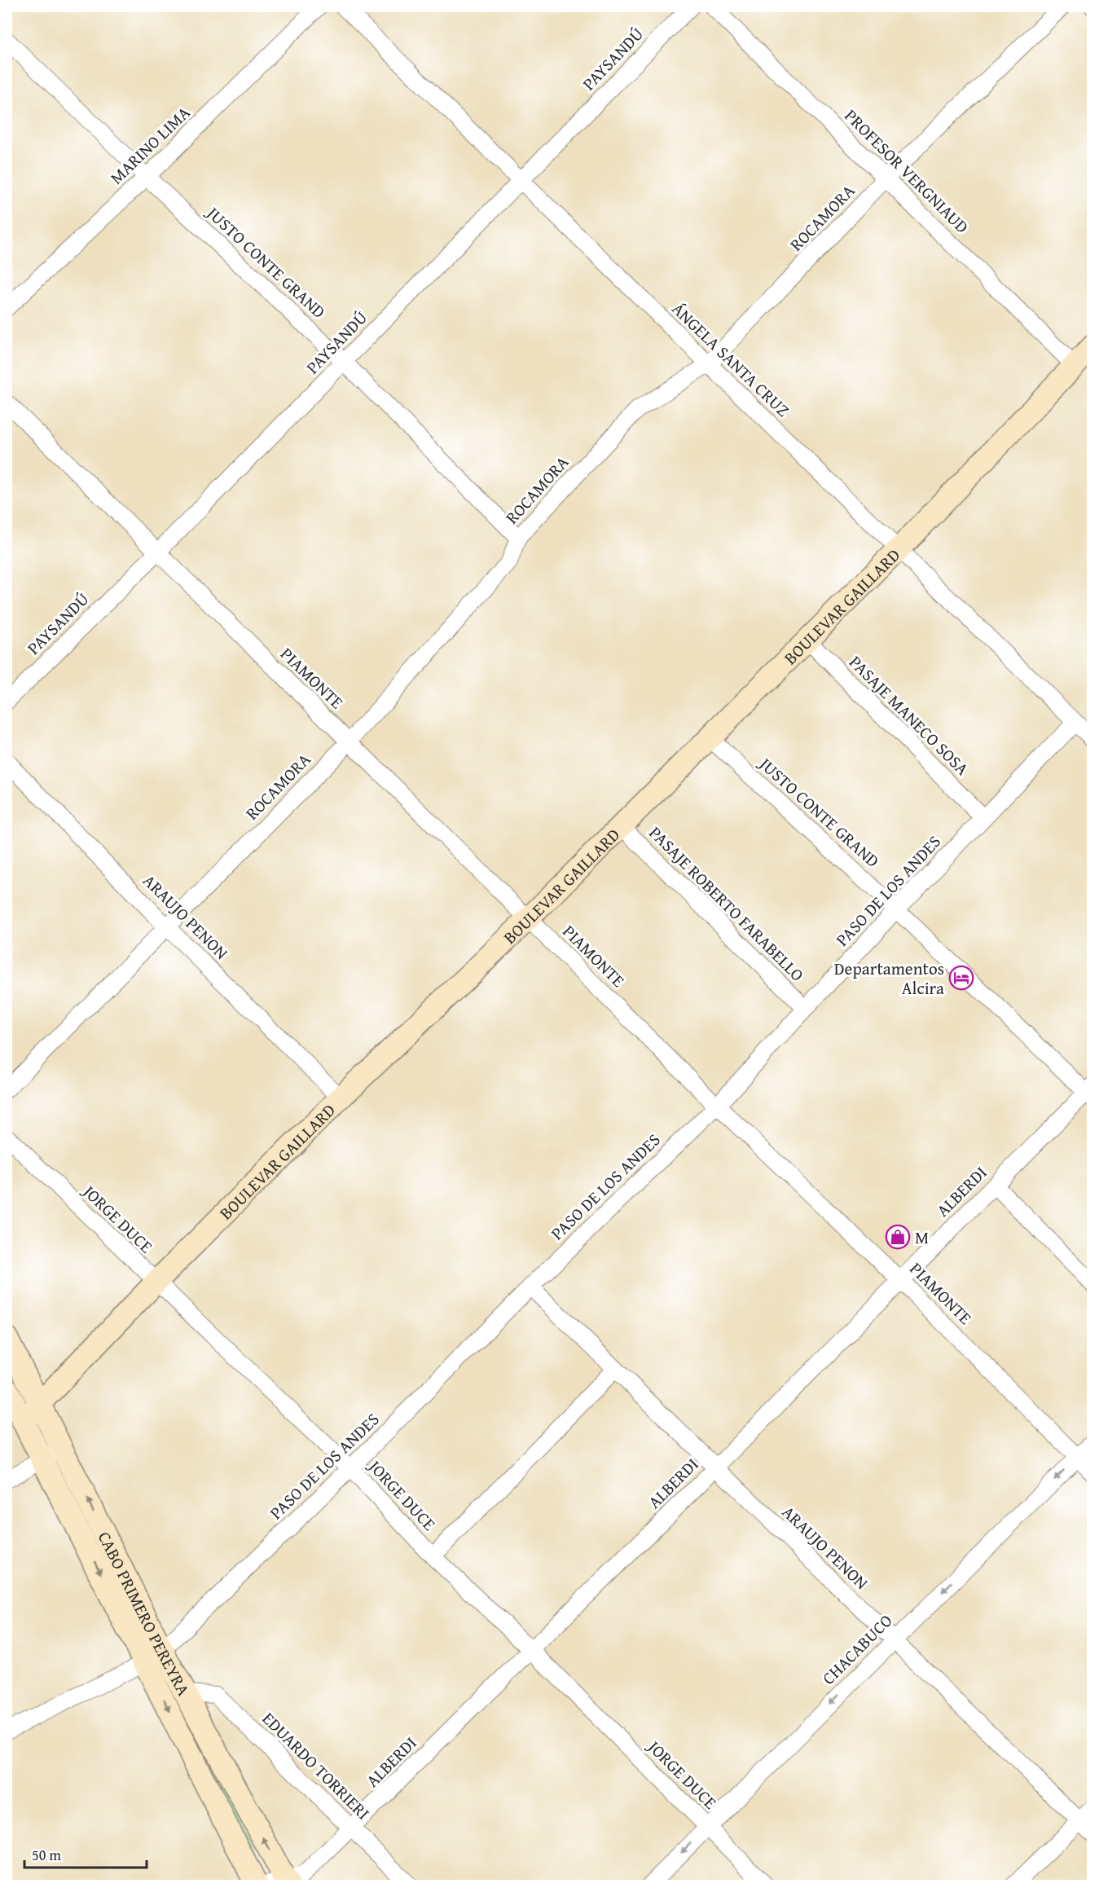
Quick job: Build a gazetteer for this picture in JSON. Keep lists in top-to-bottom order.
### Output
{
  "streets": {
    "street": [
      "PAYSANDÚ",
      "MARINO LIMA",
      "PROFESOR VERGNIAUD",
      "ROCAMORA",
      "JUSTO CONTE GRAND",
      "ÁNGELA SANTA CRUZ",
      "BOULEVAR GAILLARD",
      "PIAMONTE",
      "PASAJE MANECO SOSA",
      "PASO DE LOS ANDES",
      "PASAJE ROBERTO FARABELLO",
      "ARAUJO PENON",
      "ALBERDI",
      "JORGE DUCE",
      "CABO PRIMERO PEREYRA",
      "CHACABUCO",
      "EDUARDO TORRIERI"
    ]
  },
  "crossings": [
    ["PAYSANDÚ", "JUSTO CONTE GRAND"],
    ["PAYSANDÚ", "ÁNGELA SANTA CRUZ"],
    ["PAYSANDÚ", "PIAMONTE"],
    ["MARINO LIMA", "JUSTO CONTE GRAND"],
    ["PROFESOR VERGNIAUD", "ROCAMORA"],
    ["PROFESOR VERGNIAUD", "BOULEVAR GAILLARD"],
    ["ROCAMORA", "JUSTO CONTE GRAND"],
    ["ROCAMORA", "ÁNGELA SANTA CRUZ"],
    ["ROCAMORA", "PIAMONTE"],
    ["ROCAMORA", "ARAUJO PENON"],
    ["JUSTO CONTE GRAND", "BOULEVAR GAILLARD"],
    ["JUSTO CONTE GRAND", "PASO DE LOS ANDES"],
    ["JUSTO CONTE GRAND", "ALBERDI"],
    ["ÁNGELA SANTA CRUZ", "BOULEVAR GAILLARD"],
    ["ÁNGELA SANTA CRUZ", "PASO DE LOS ANDES"],
    ["BOULEVAR GAILLARD", "PIAMONTE"],
    ["BOULEVAR GAILLARD", "PASAJE MANECO SOSA"],
    ["BOULEVAR GAILLARD", "PASAJE ROBERTO FARABELLO"],
    ["BOULEVAR GAILLARD", "ARAUJO PENON"],
    ["BOULEVAR GAILLARD", "JORGE DUCE"],
    ["BOULEVAR GAILLARD", "CABO PRIMERO PEREYRA"],
    ["PIAMONTE", "PASO DE LOS ANDES"],
    ["PIAMONTE", "ALBERDI"],
    ["PIAMONTE", "CHACABUCO"],
    ["PASAJE MANECO SOSA", "PASO DE LOS ANDES"],
    ["PASO DE LOS ANDES", "PASAJE ROBERTO FARABELLO"],
    ["PASO DE LOS ANDES", "ARAUJO PENON"],
    ["PASO DE LOS ANDES", "JORGE DUCE"],
    ["PASO DE LOS ANDES", "CABO PRIMERO PEREYRA"],
    ["ARAUJO PENON", "ALBERDI"],
    ["ARAUJO PENON", "CHACABUCO"],
    ["ALBERDI", "JORGE DUCE"],
    ["ALBERDI", "CABO PRIMERO PEREYRA"],
    ["ALBERDI", "EDUARDO TORRIERI"],
    ["JORGE DUCE", "CHACABUCO"],
    ["CABO PRIMERO PEREYRA", "EDUARDO TORRIERI"]
  ],
  "one_way": ["CHACABUCO"],
  "places": {
    "hotel": ["Departamentos Alcira"],
    "shop": ["M"]
  },
  "scale_bar": "50 m"
}
